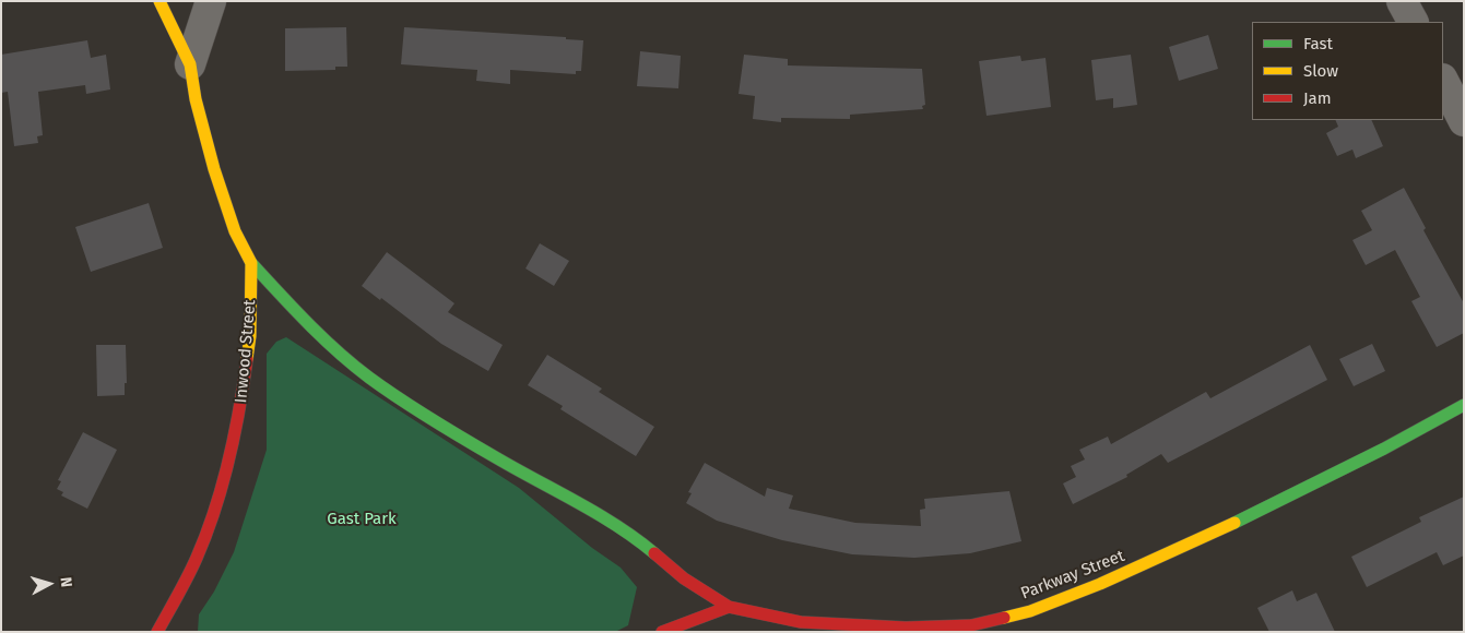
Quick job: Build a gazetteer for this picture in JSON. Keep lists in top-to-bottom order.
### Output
{
  "streets": {
    "street": ["Inwood Street", "Parkway Street"]
  },
  "parks": ["Gast Park"],
  "legend": ["Fast", "Slow", "Jam"],
  "north": "right"
}
